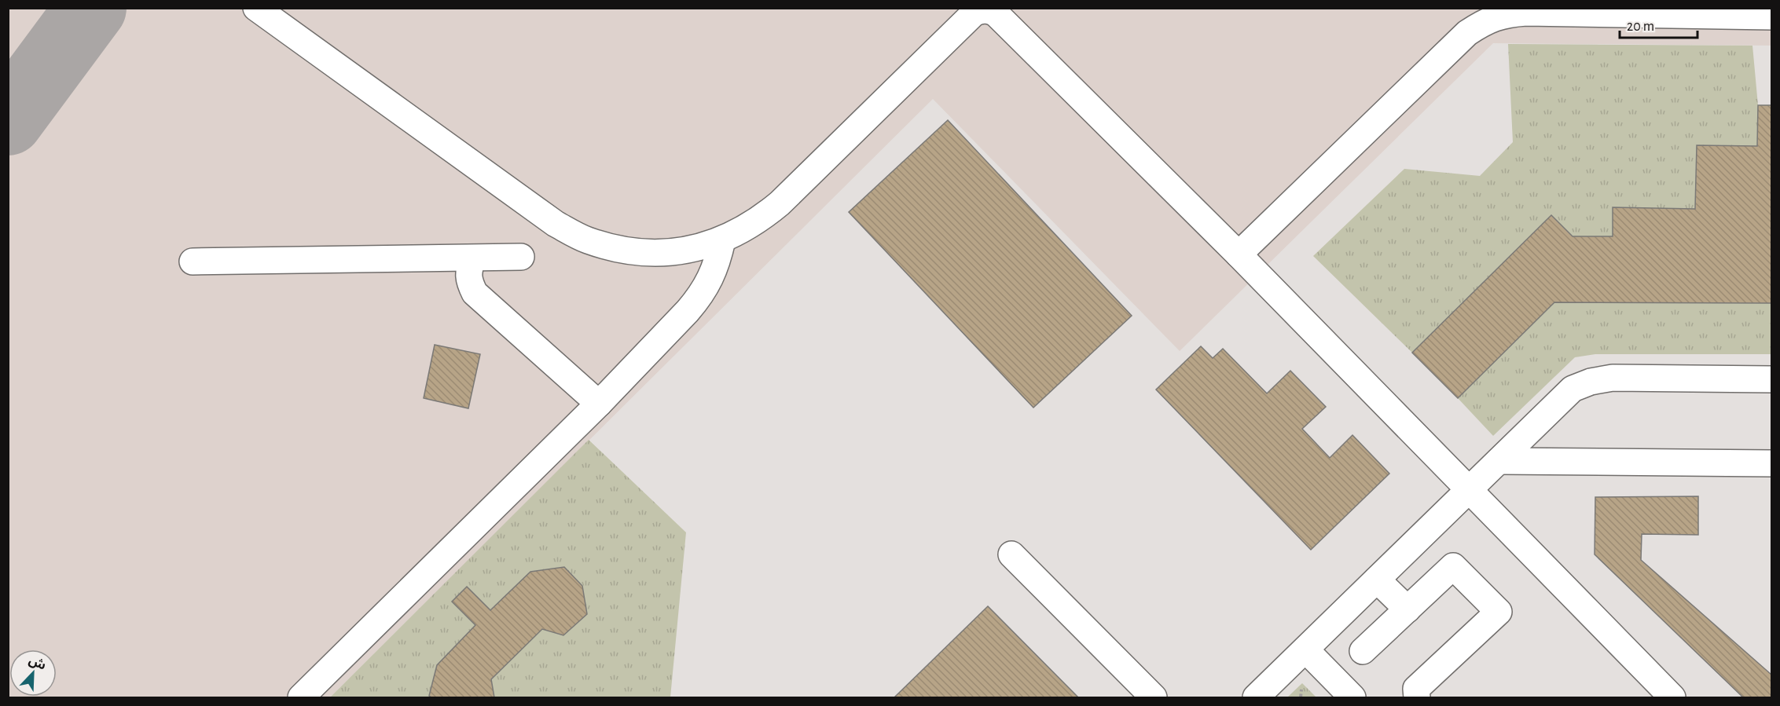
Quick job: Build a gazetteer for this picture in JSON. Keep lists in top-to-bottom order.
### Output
{
  "scale_bar": "20 m",
  "north": "top right"
}
